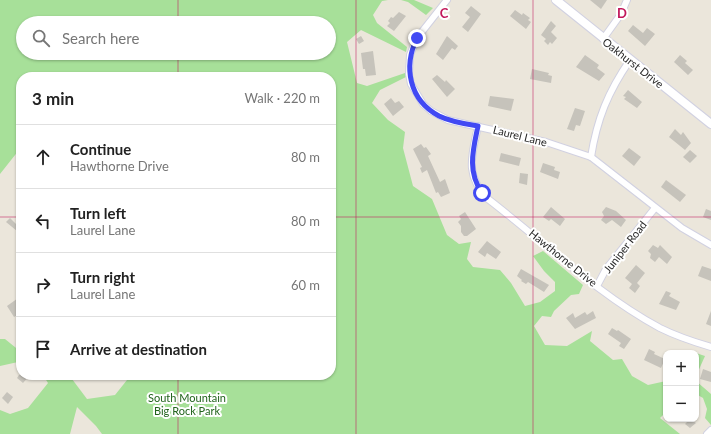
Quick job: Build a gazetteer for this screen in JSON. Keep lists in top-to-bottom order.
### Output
{
  "streets": {
    "street": [
      "Oakhurst Drive",
      "Laurel Lane",
      "Juniper Road",
      "Hawthorne Drive"
    ]
  },
  "crossings": [
    ["Laurel Lane", "Juniper Road"],
    ["Laurel Lane", "Hawthorne Drive"],
    ["Juniper Road", "Hawthorne Drive"]
  ],
  "parks": ["South Mountain Big Rock Park"],
  "page": {
    "search": "Search here",
    "heading": ["3 min", "Walk · 220 m"],
    "list": [
      ["Continue", "Hawthorne Drive", "80 m"],
      ["Turn left", "Laurel Lane", "80 m"],
      ["Turn right", "Laurel Lane", "60 m"],
      "Arrive at destination"
    ],
    "map_buttons": ["+", "−"]
  },
  "grid": {
    "columns": ["C", "D"]
  }
}
